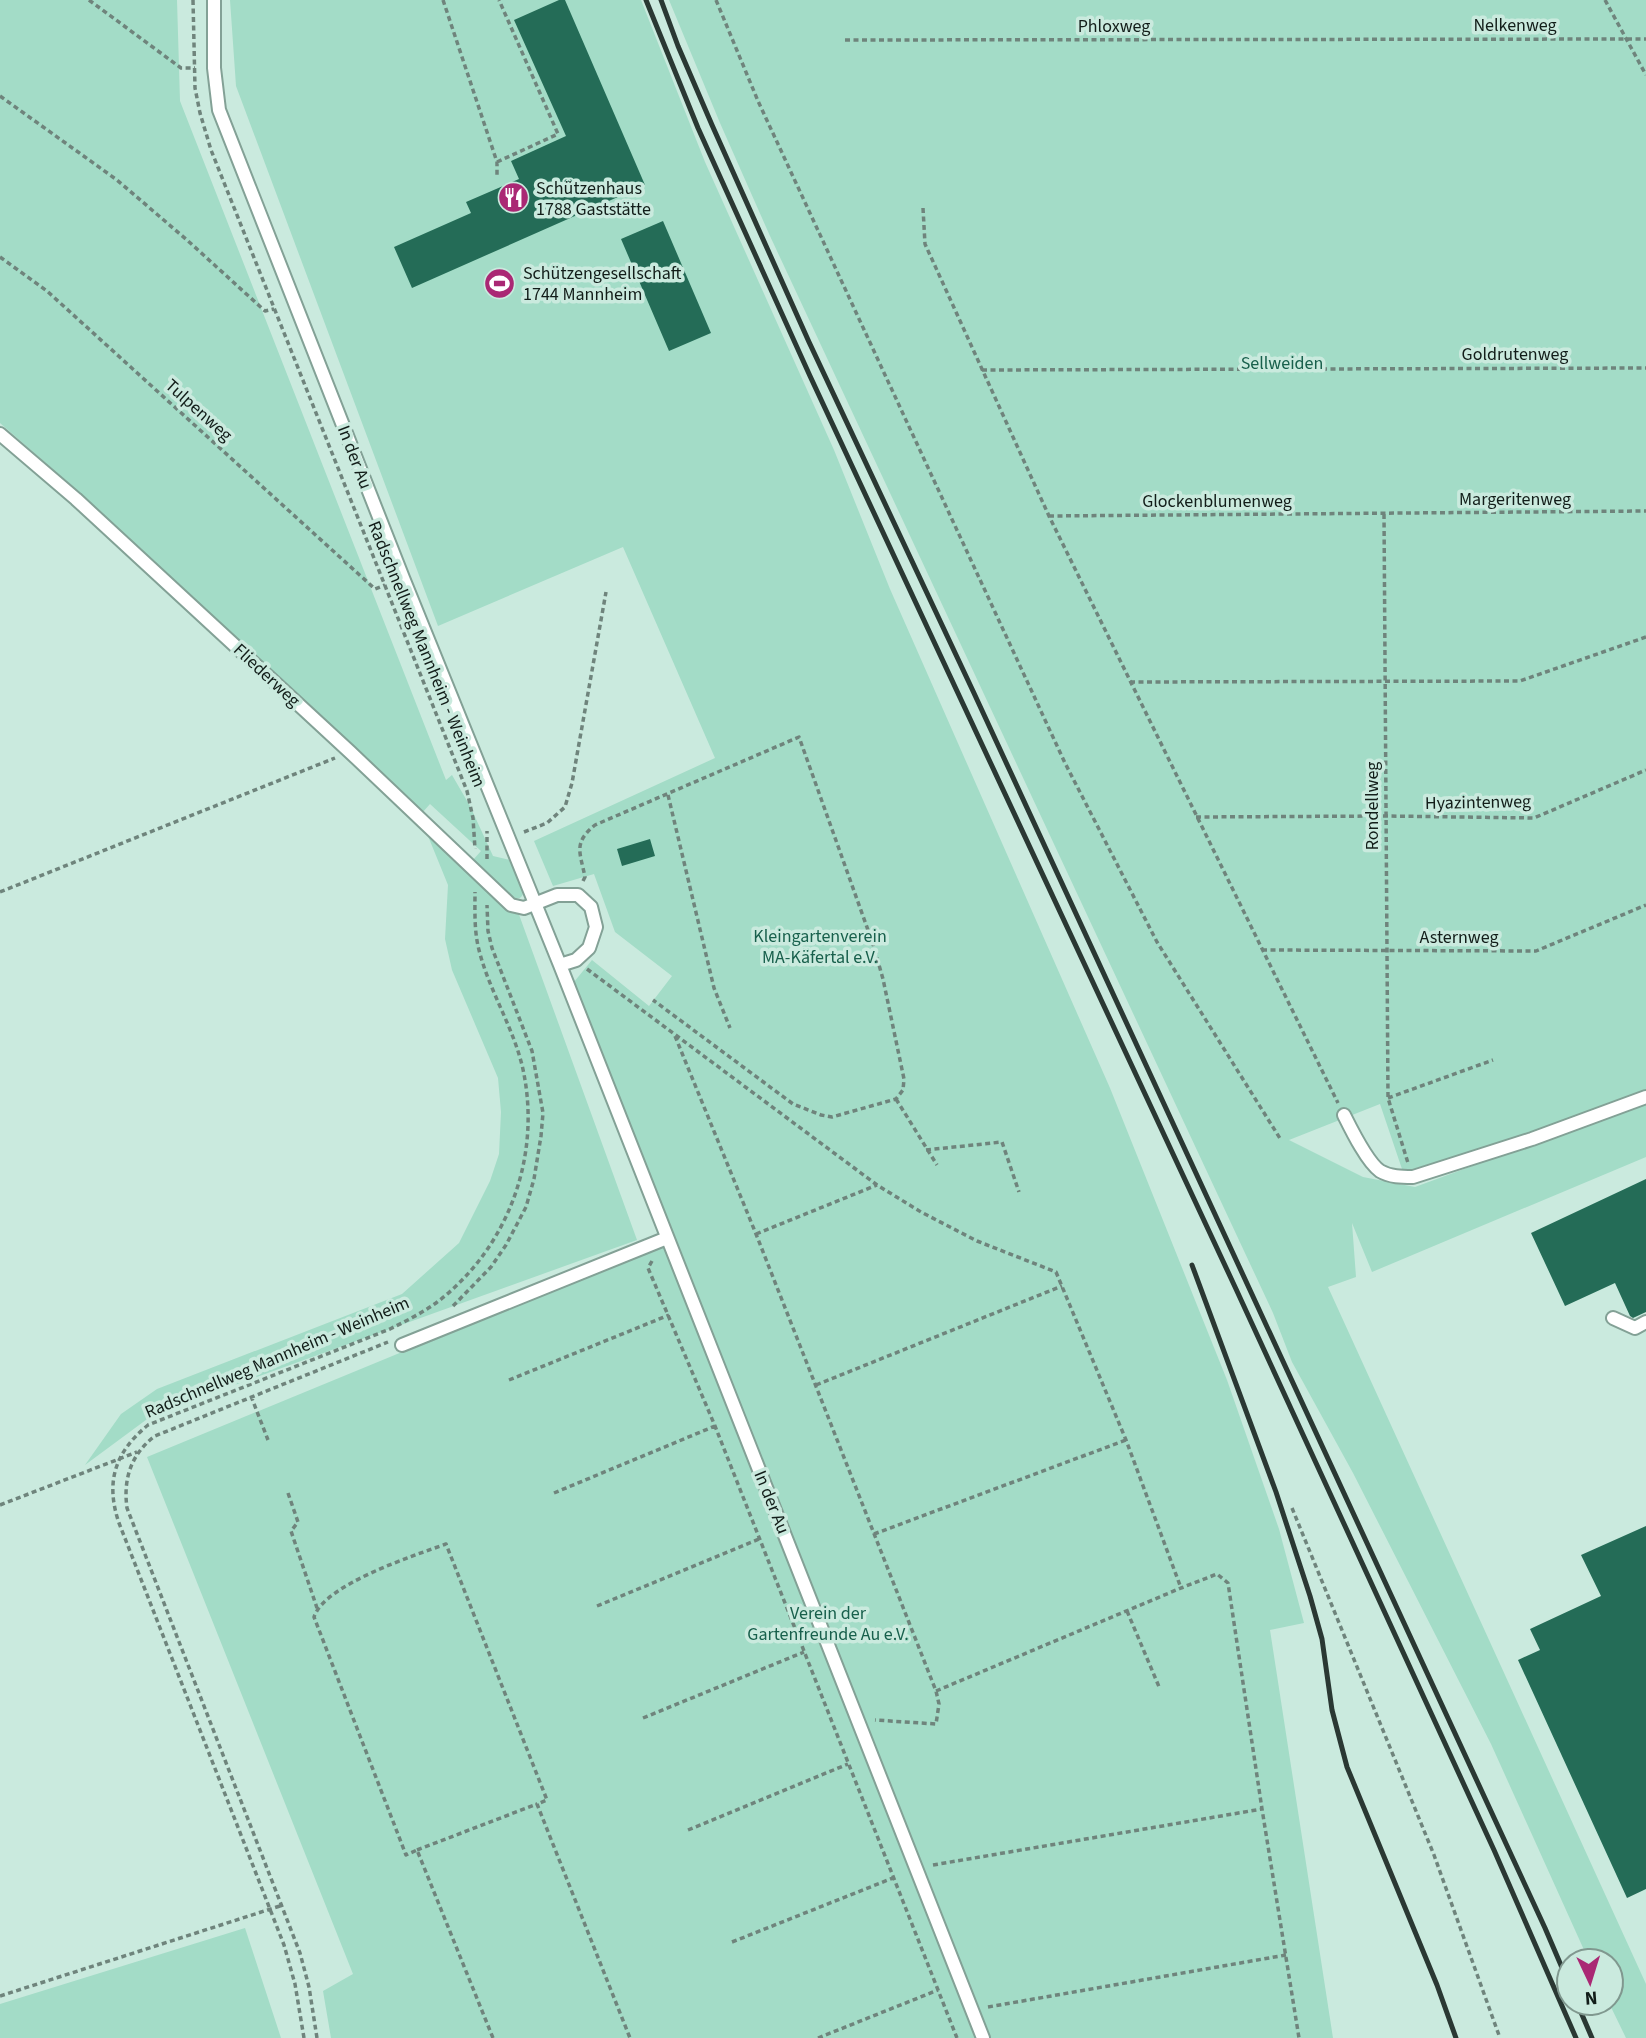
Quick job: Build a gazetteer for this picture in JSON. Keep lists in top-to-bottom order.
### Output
{
  "streets": {
    "lane": ["In der Au", "Fliederweg"],
    "path": [
      "Nelkenweg",
      "Phloxweg",
      "Goldrutenweg",
      "Tulpenweg",
      "Margeritenweg",
      "Glockenblumenweg",
      "Radschnellweg Mannheim - Weinheim",
      "Hyazintenweg",
      "Rondellweg",
      "Asternweg"
    ]
  },
  "crossings": [
    ["Nelkenweg", "Phloxweg"],
    ["In der Au", "Fliederweg"],
    ["Margeritenweg", "Glockenblumenweg"],
    ["Margeritenweg", "Rondellweg"],
    ["Glockenblumenweg", "Rondellweg"],
    ["Radschnellweg Mannheim - Weinheim", "Fliederweg"],
    ["Hyazintenweg", "Rondellweg"],
    ["Rondellweg", "Asternweg"]
  ],
  "parks": ["Sellweiden", "Kleingartenverein MA-Käfertal e.V.", "Verein der Gartenfreunde Au e.V."],
  "places": {
    "restaurant": ["Schützenhaus 1788 Gaststätte"],
    "sports": ["Schützengesellschaft 1744 Mannheim"]
  },
  "north": "bottom"
}
